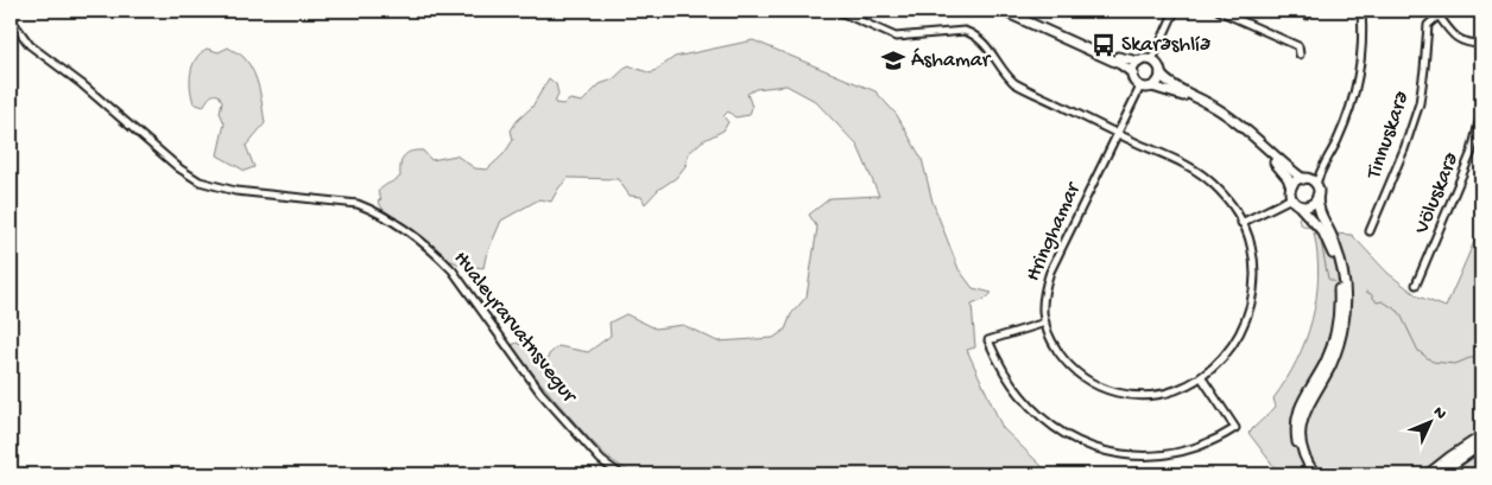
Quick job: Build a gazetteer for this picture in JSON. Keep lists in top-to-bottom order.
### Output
{
  "streets": {
    "street": [
      "Tinnuskarð",
      "Völuskarð",
      "Hringhamar",
      "Hvaleyrarvatnsvegur"
    ]
  },
  "places": {
    "bus stop": ["Skarðshlíð"],
    "school or university": ["Áshamar"]
  },
  "north": "top right"
}
